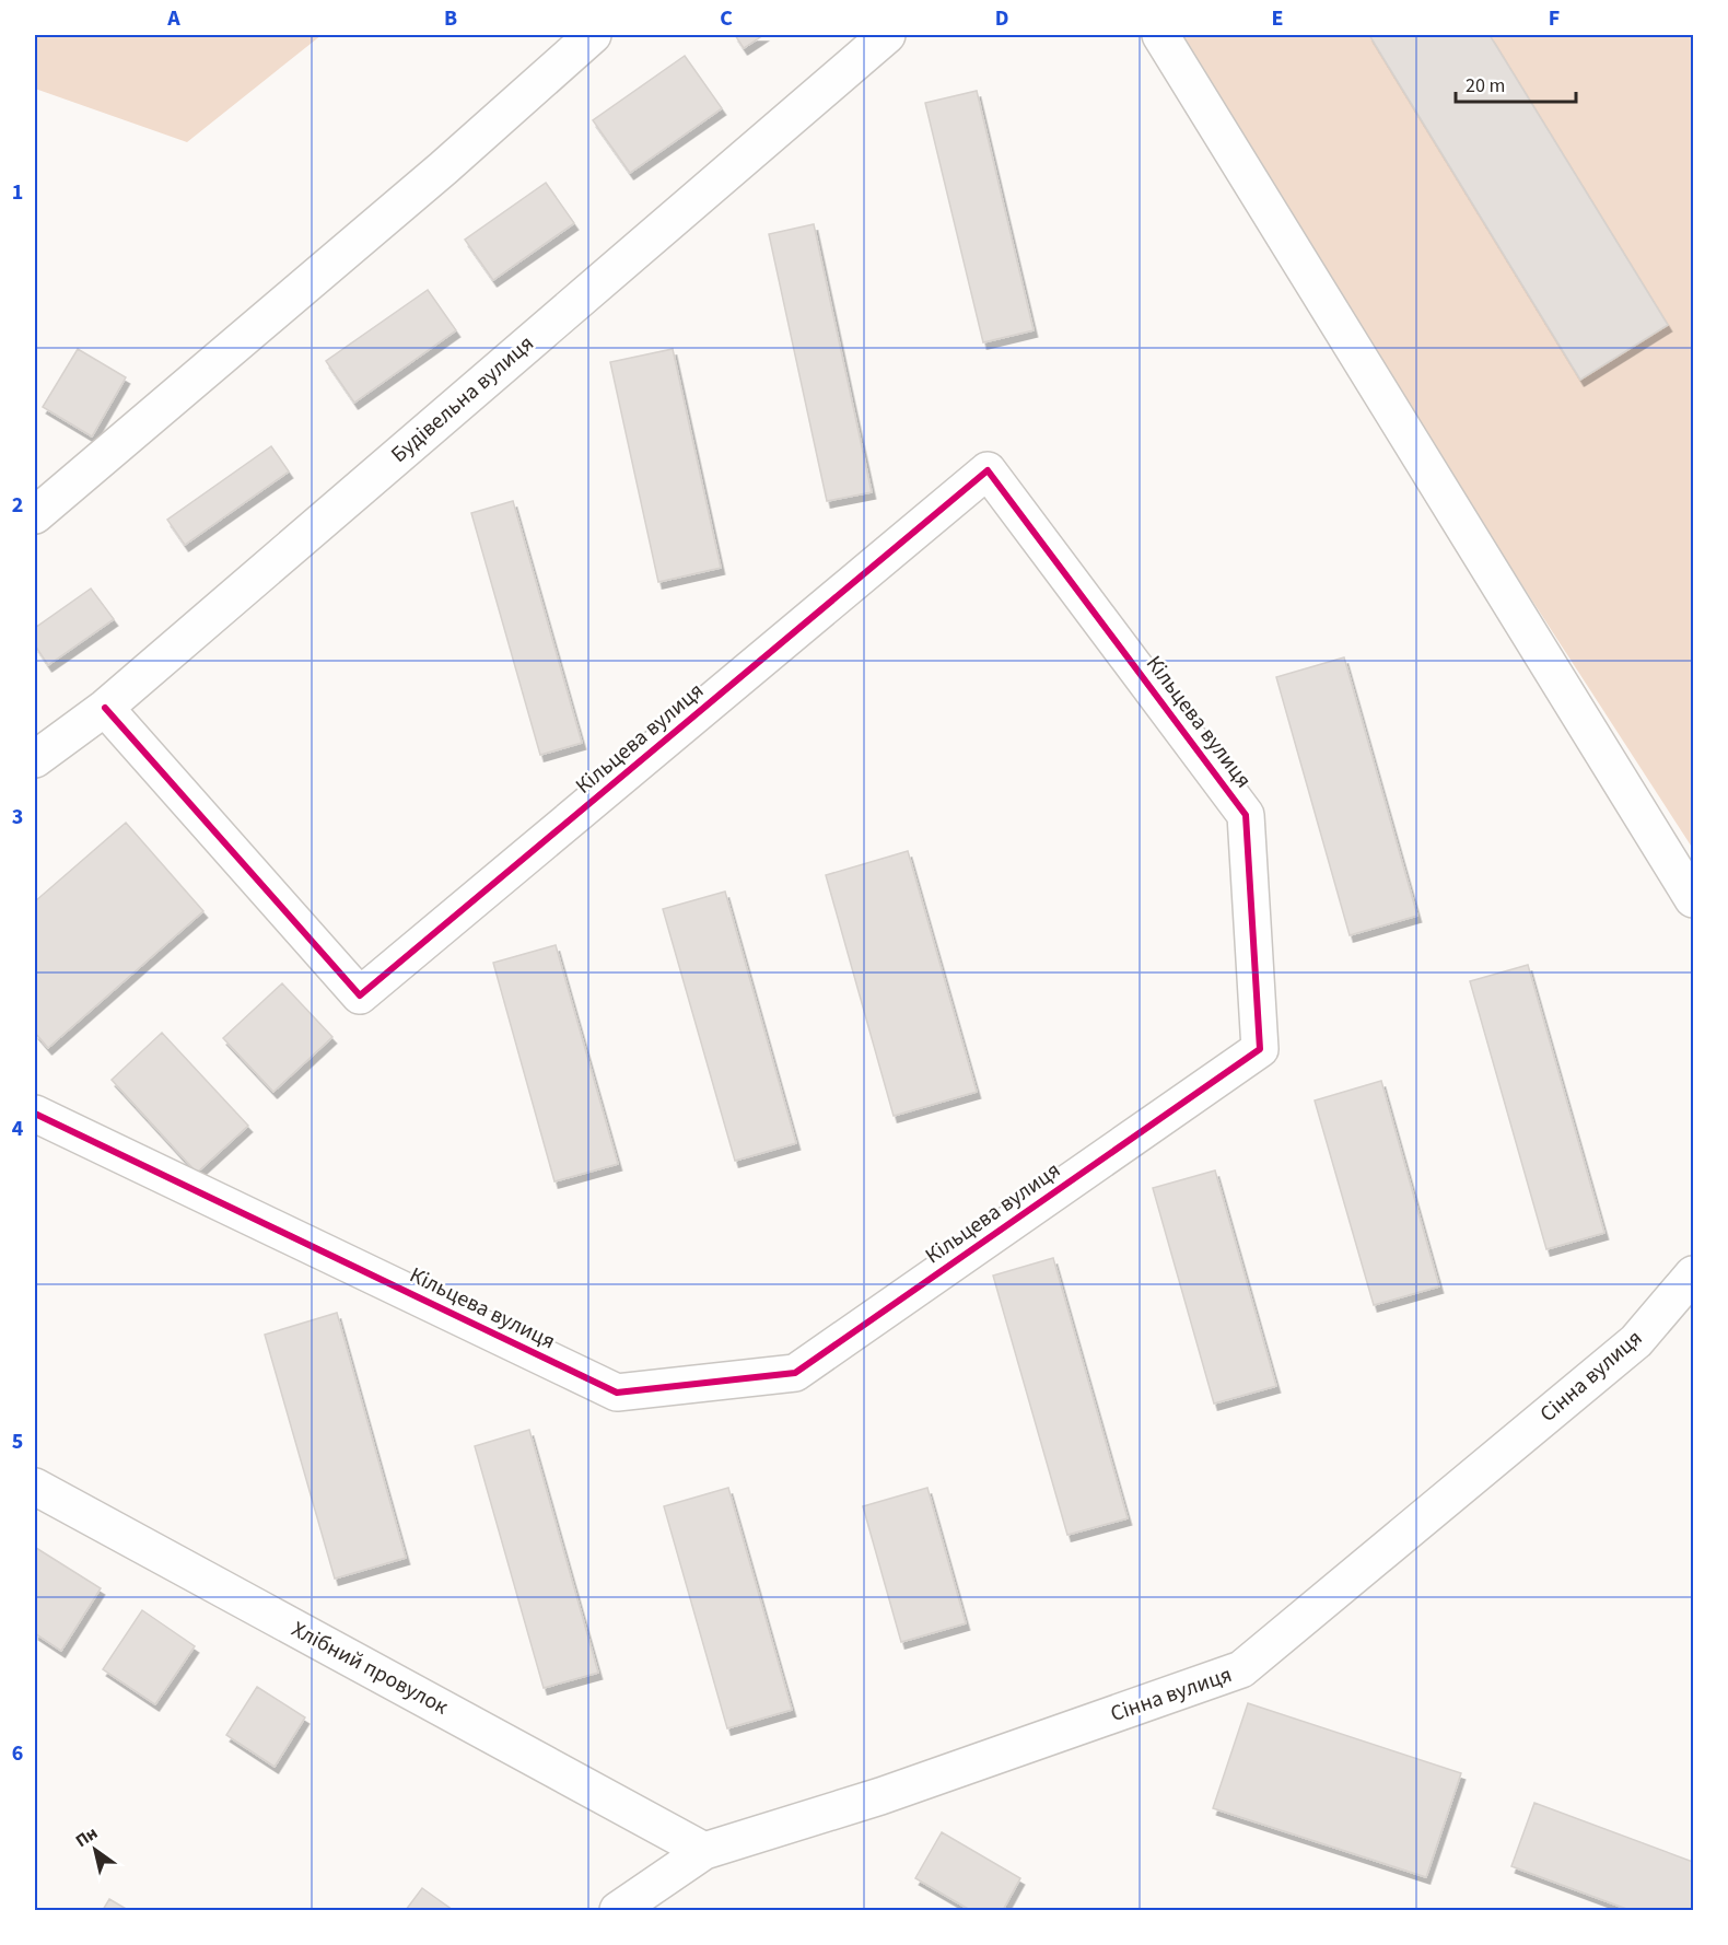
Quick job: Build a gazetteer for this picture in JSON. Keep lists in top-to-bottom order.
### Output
{
  "streets": {
    "street": [
      "Будівельна вулиця",
      "Кільцева вулиця",
      "Сінна вулиця",
      "Хлібний провулок"
    ]
  },
  "crossings": [
    ["Будівельна вулиця", "Кільцева вулиця"],
    ["Сінна вулиця", "Хлібний провулок"]
  ],
  "scale_bar": "20 m",
  "north": "top left",
  "grid": {
    "columns": [
      "A",
      "B",
      "C",
      "D",
      "E",
      "F"
    ],
    "rows": [
      "1",
      "2",
      "3",
      "4",
      "5",
      "6"
    ]
  }
}
